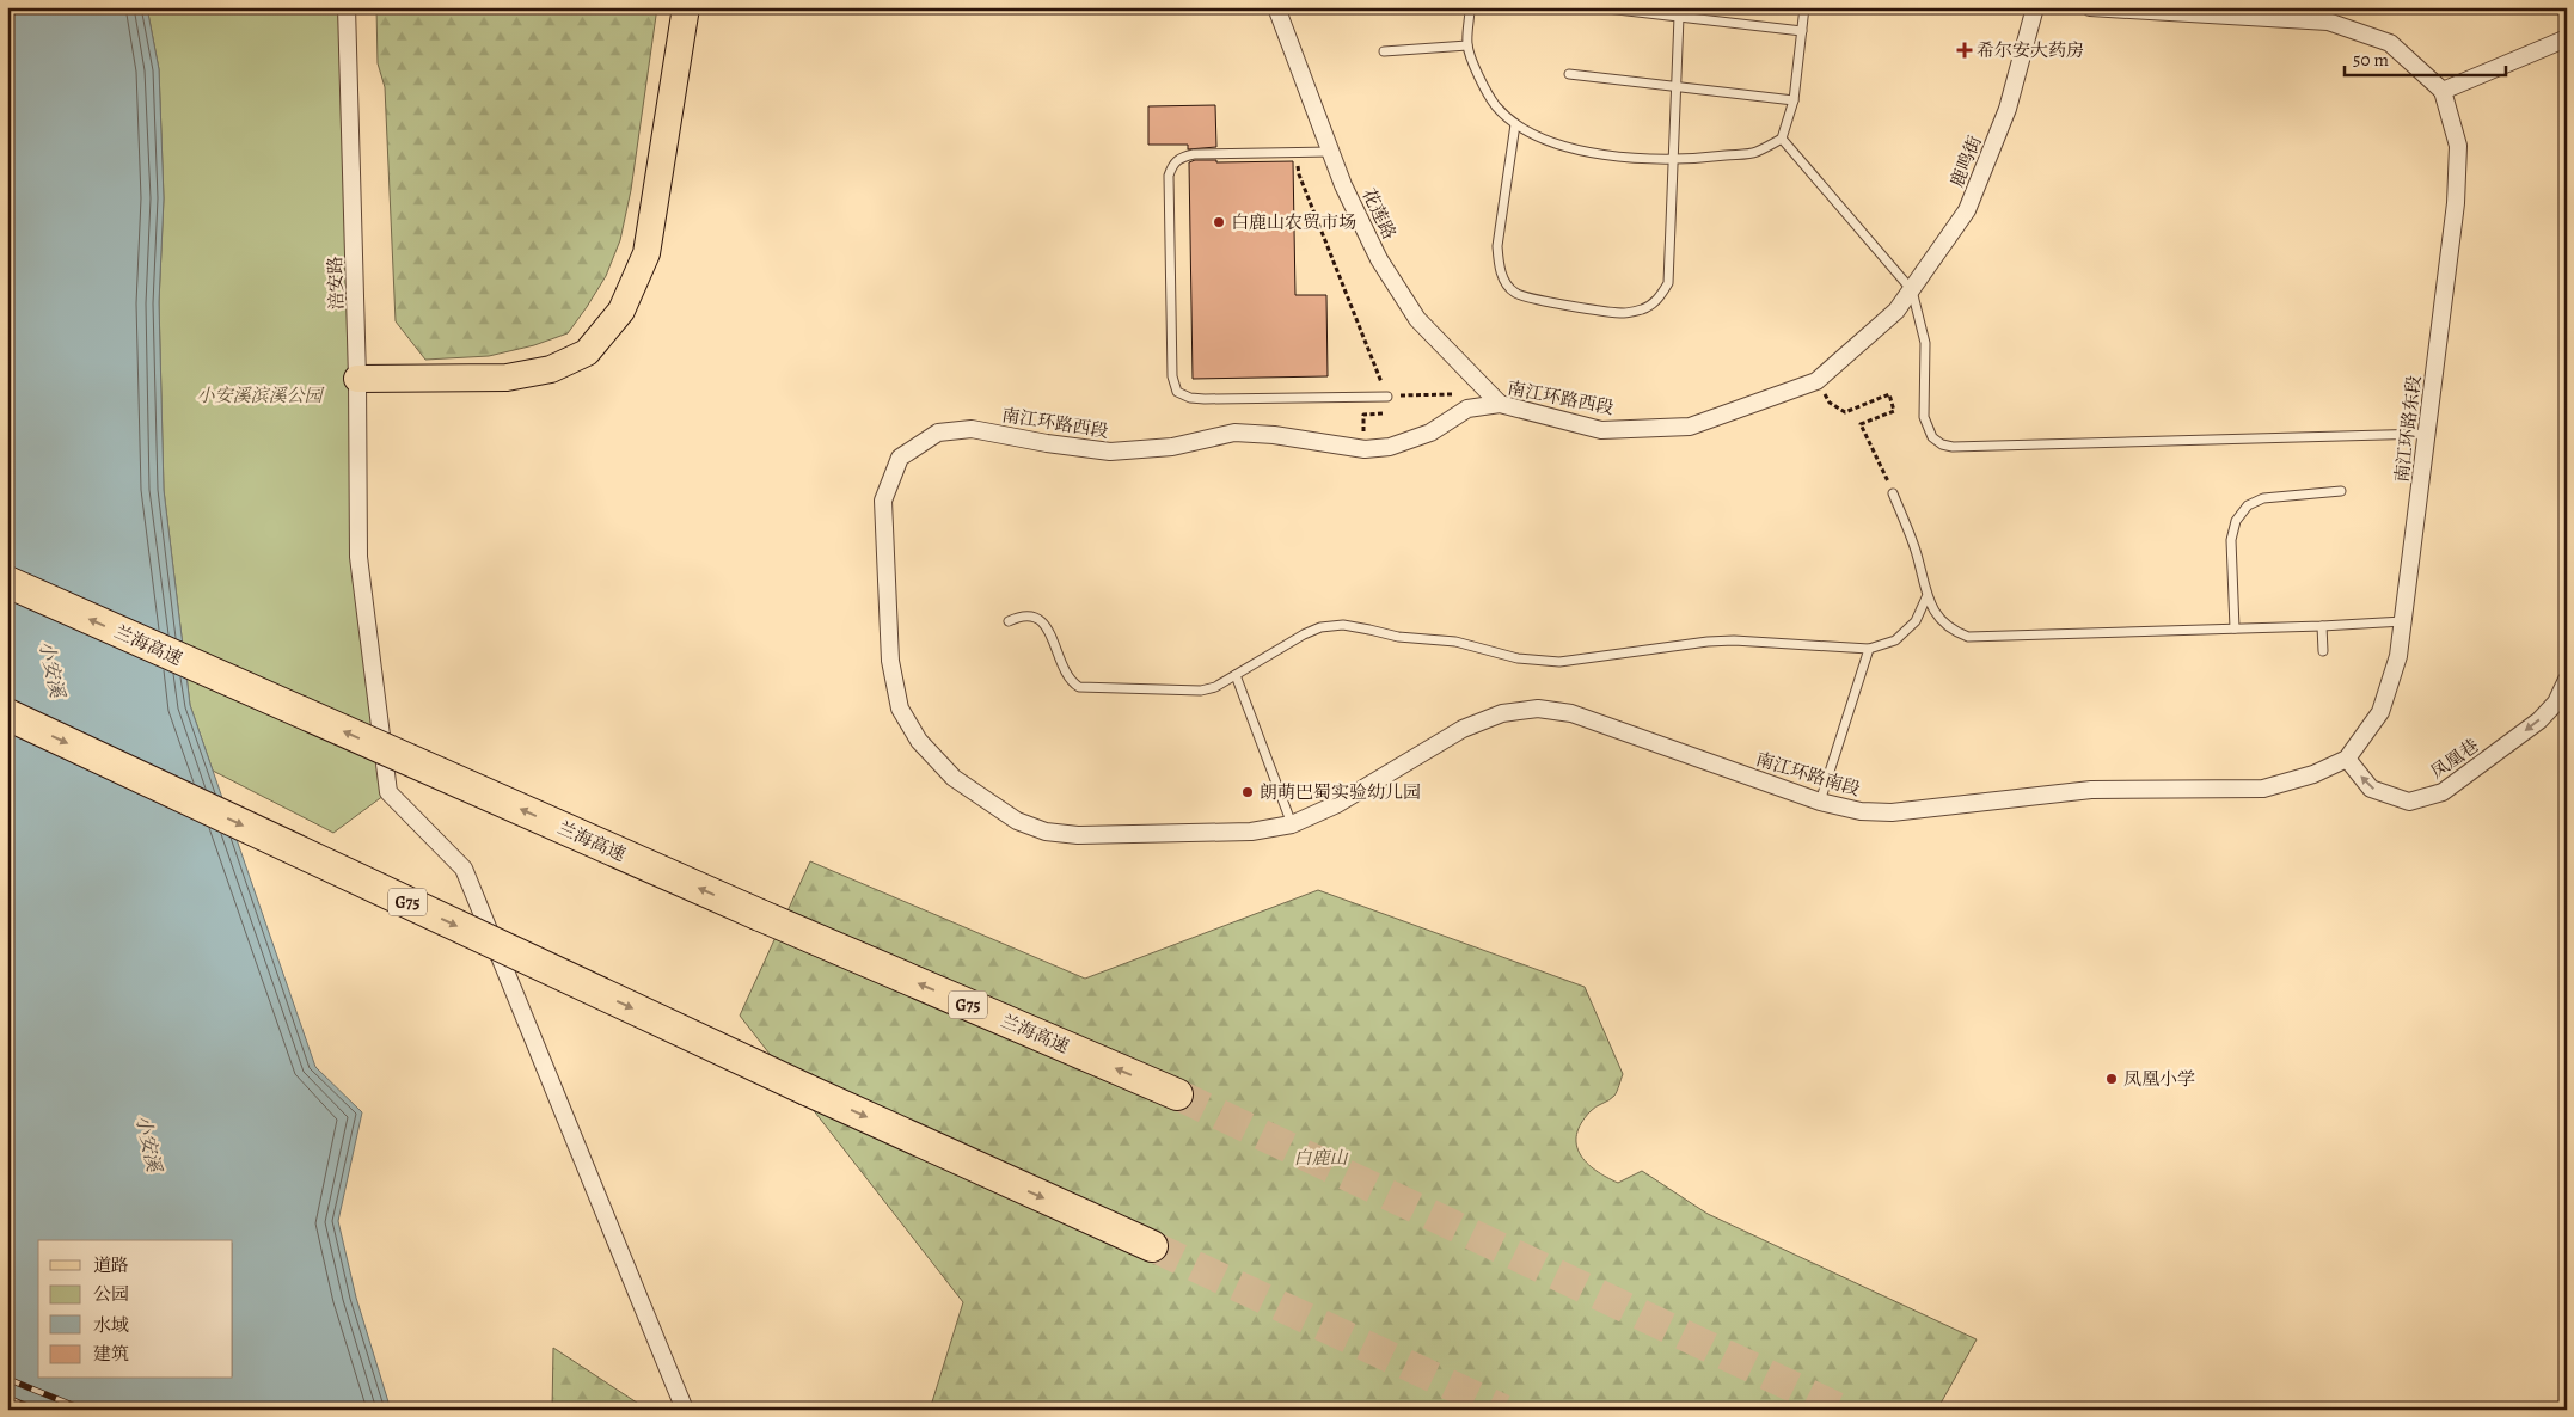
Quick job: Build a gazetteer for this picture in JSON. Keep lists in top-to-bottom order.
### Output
{
  "streets": {
    "highway": ["兰海高速", "G75"],
    "street": [
      "鹿鸣街",
      "花莲路",
      "涪安路",
      "南江环路西段",
      "南江环路东段",
      "凤凰巷",
      "南江环路南段"
    ]
  },
  "crossings": [
    ["鹿鸣街", "南江环路西段"],
    ["花莲路", "南江环路西段"],
    ["南江环路西段", "南江环路南段"],
    ["南江环路东段", "凤凰巷"],
    ["南江环路东段", "南江环路南段"],
    ["凤凰巷", "南江环路南段"]
  ],
  "one_way": ["凤凰巷"],
  "water": ["小安溪"],
  "parks": ["小安溪滨溪公园", "白鹿山"],
  "places": {
    "health": ["希尔安大药房"],
    "other": ["白鹿山农贸市场", "朗萌巴蜀实验幼儿园", "凤凰小学"]
  },
  "legend": [
    "道路",
    "公园",
    "水域",
    "建筑"
  ],
  "scale_bar": "50 m"
}
